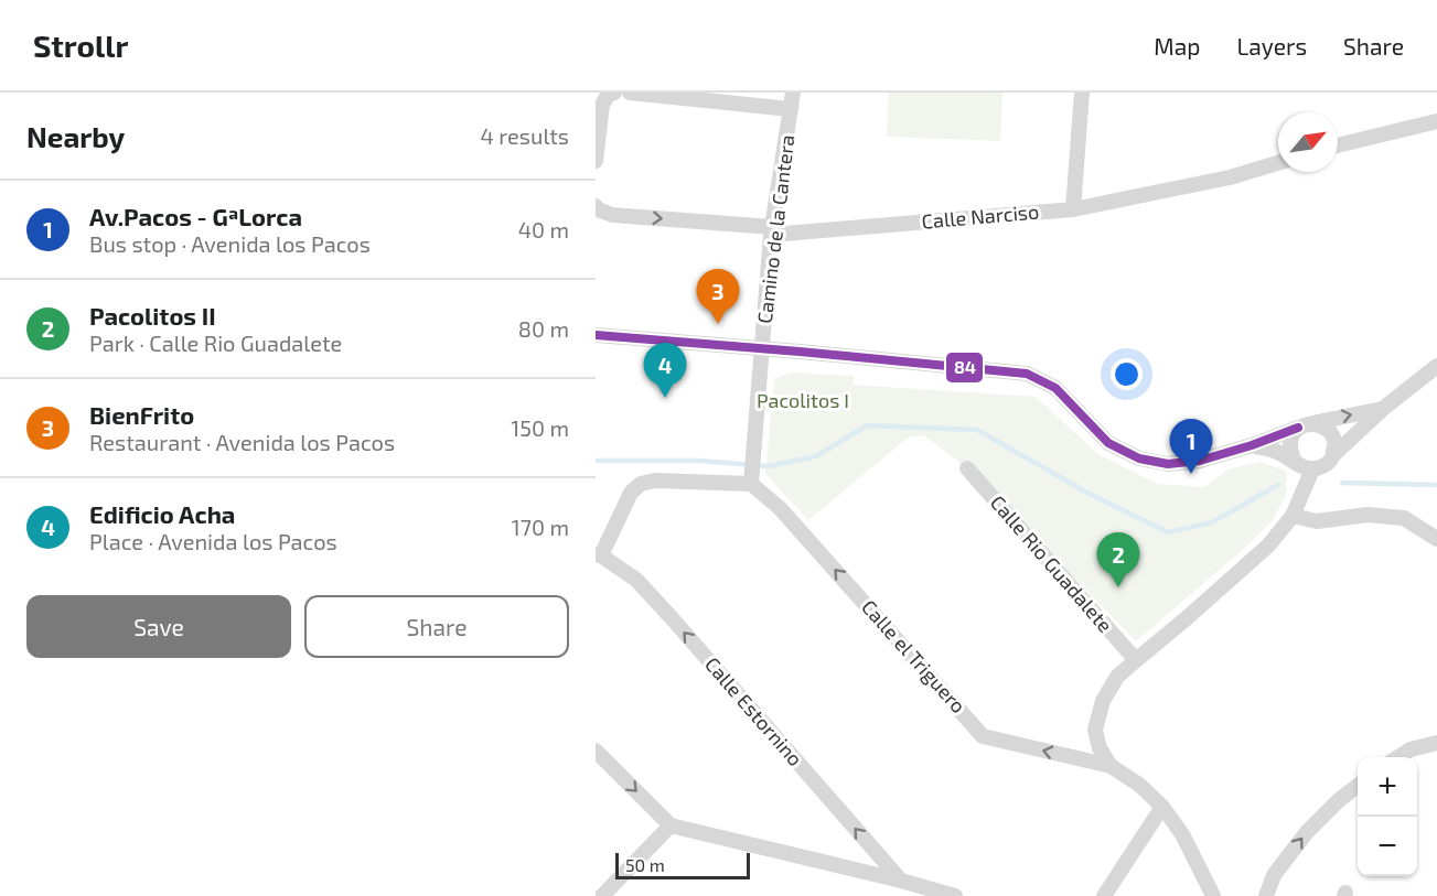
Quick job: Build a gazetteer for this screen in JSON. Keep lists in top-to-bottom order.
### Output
{
  "streets": {
    "street": [
      "Calle Narciso",
      "Camino de la Cantera",
      "Calle Rio Guadalete",
      "Calle el Triguero",
      "Calle Estornino"
    ]
  },
  "crossings": [
    ["Calle Narciso", "Camino de la Cantera"],
    ["Camino de la Cantera", "Calle el Triguero"]
  ],
  "one_way": ["Calle el Triguero", "Calle Estornino"],
  "parks": ["Pacolitos I"],
  "lines": ["transit line 84"],
  "scale_bar": "50 m",
  "north": "top right",
  "page": {
    "header": "Strollr",
    "nav": ["Map", "Layers", "Share"],
    "heading": ["Nearby", "4 results"],
    "list": [
      {
        "mark": "1",
        "name": "Av.Pacos - GªLorca",
        "note": "Bus stop · Avenida los Pacos",
        "value": "40 m"
      },
      {
        "mark": "2",
        "name": "Pacolitos II",
        "note": "Park · Calle Rio Guadalete",
        "value": "80 m"
      },
      {
        "mark": "3",
        "name": "BienFrito",
        "note": "Restaurant · Avenida los Pacos",
        "value": "150 m"
      },
      {
        "mark": "4",
        "name": "Edificio Acha",
        "note": "Place · Avenida los Pacos",
        "value": "170 m"
      }
    ],
    "pins": [
      "3",
      "4",
      "1",
      "2"
    ],
    "buttons": ["Save", "Share"],
    "map_buttons": ["+", "−"],
    "scale": "50 m"
  }
}
